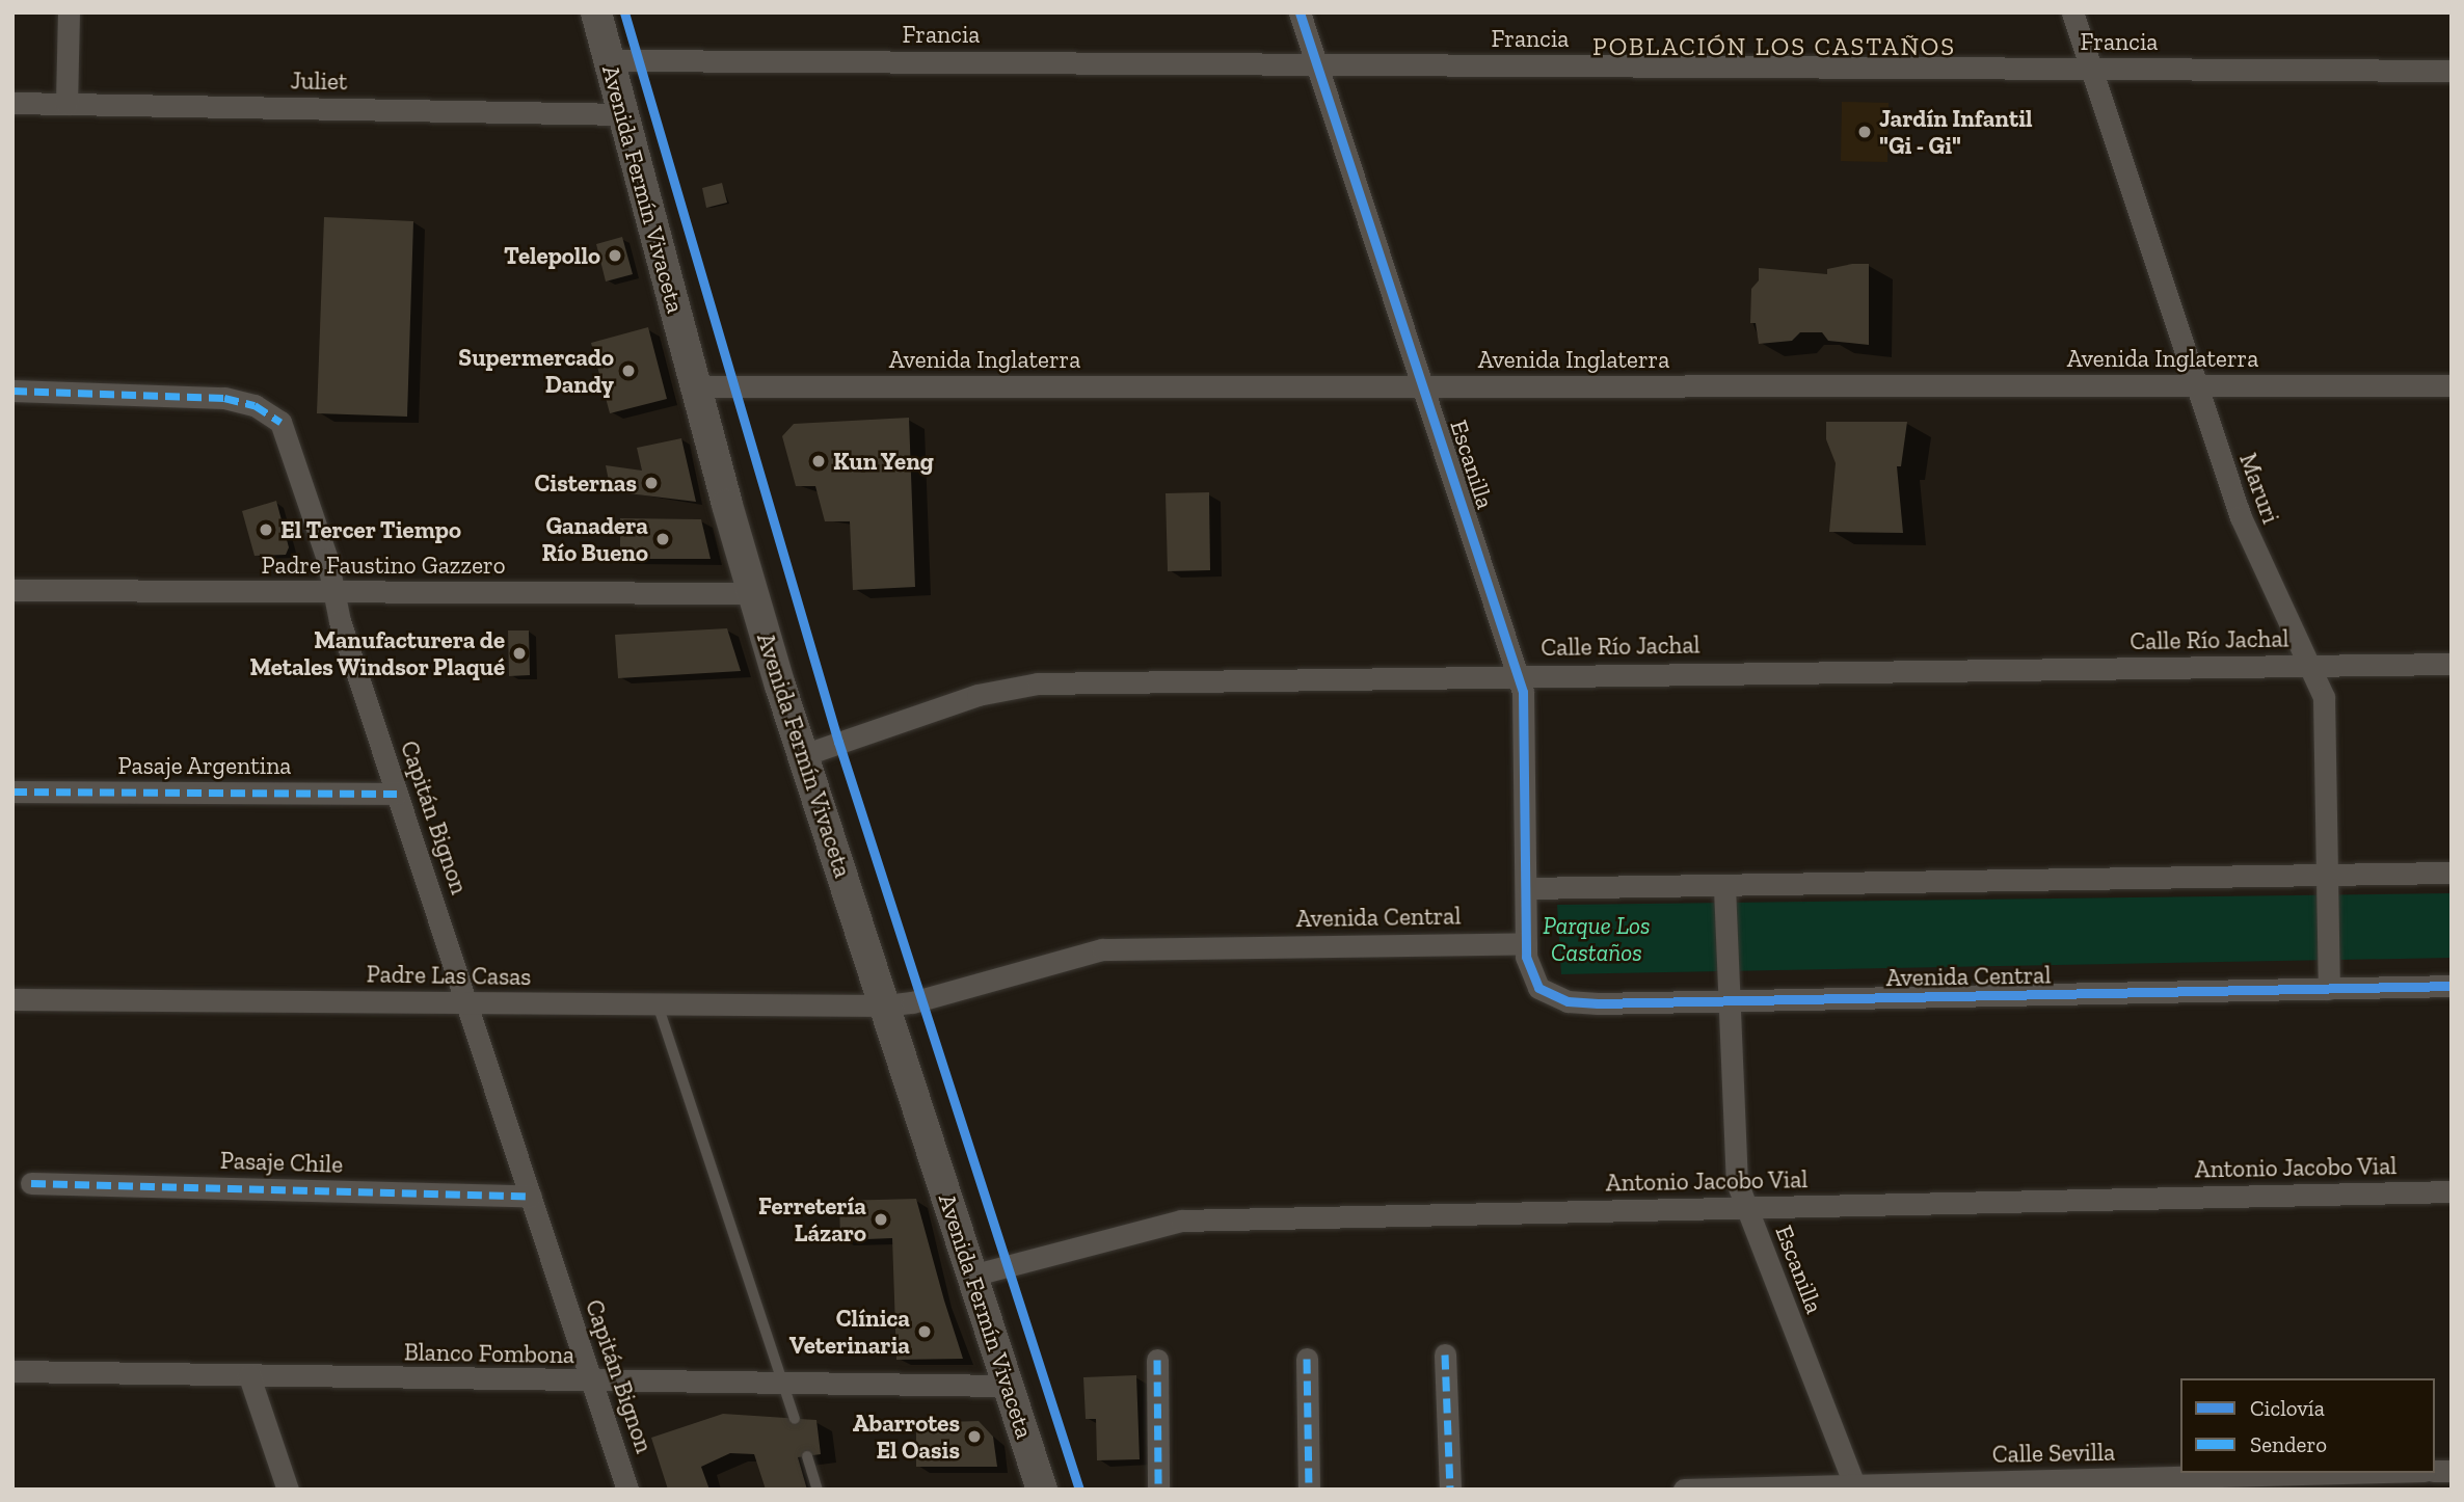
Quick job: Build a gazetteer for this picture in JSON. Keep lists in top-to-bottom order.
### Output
{
  "streets": {
    "main road": ["Avenida Fermín Vivaceta"],
    "street": [
      "Francia",
      "Juliet",
      "Avenida Inglaterra",
      "Escanilla",
      "Maruri",
      "Padre Faustino Gazzero",
      "Calle Río Jachal",
      "Pasaje Argentina",
      "Capitán Bignon",
      "Avenida Central",
      "Padre Las Casas",
      "Pasaje Chile",
      "Antonio Jacobo Vial",
      "Blanco Fombona",
      "Calle Sevilla"
    ]
  },
  "crossings": [
    ["Francia", "Avenida Fermín Vivaceta"],
    ["Francia", "Escanilla"],
    ["Francia", "Maruri"],
    ["Juliet", "Avenida Fermín Vivaceta"],
    ["Avenida Fermín Vivaceta", "Avenida Inglaterra"],
    ["Avenida Fermín Vivaceta", "Padre Faustino Gazzero"],
    ["Avenida Fermín Vivaceta", "Calle Río Jachal"],
    ["Avenida Fermín Vivaceta", "Avenida Central"],
    ["Avenida Fermín Vivaceta", "Padre Las Casas"],
    ["Avenida Fermín Vivaceta", "Antonio Jacobo Vial"],
    ["Avenida Fermín Vivaceta", "Blanco Fombona"],
    ["Avenida Inglaterra", "Escanilla"],
    ["Avenida Inglaterra", "Maruri"],
    ["Escanilla", "Calle Río Jachal"],
    ["Escanilla", "Avenida Central"],
    ["Escanilla", "Antonio Jacobo Vial"],
    ["Escanilla", "Calle Sevilla"],
    ["Maruri", "Calle Río Jachal"],
    ["Maruri", "Avenida Central"],
    ["Padre Faustino Gazzero", "Capitán Bignon"],
    ["Pasaje Argentina", "Capitán Bignon"],
    ["Capitán Bignon", "Padre Las Casas"],
    ["Capitán Bignon", "Pasaje Chile"],
    ["Capitán Bignon", "Blanco Fombona"],
    ["Avenida Central", "Padre Las Casas"]
  ],
  "districts": ["POBLACIÓN LOS CASTAÑOS"],
  "parks": ["Parque Los Castaños"],
  "places": [
    "Jardín Infantil \"Gi - Gi\"",
    "Telepollo",
    "Supermercado Dandy",
    "Kun Yeng",
    "Cisternas",
    "El Tercer Tiempo",
    "Ganadera Río Bueno",
    "Manufacturera de Metales Windsor Plaqué",
    "Ferretería Lázaro",
    "Clínica Veterinaria",
    "Abarrotes El Oasis"
  ],
  "legend": ["Ciclovía", "Sendero"]
}
